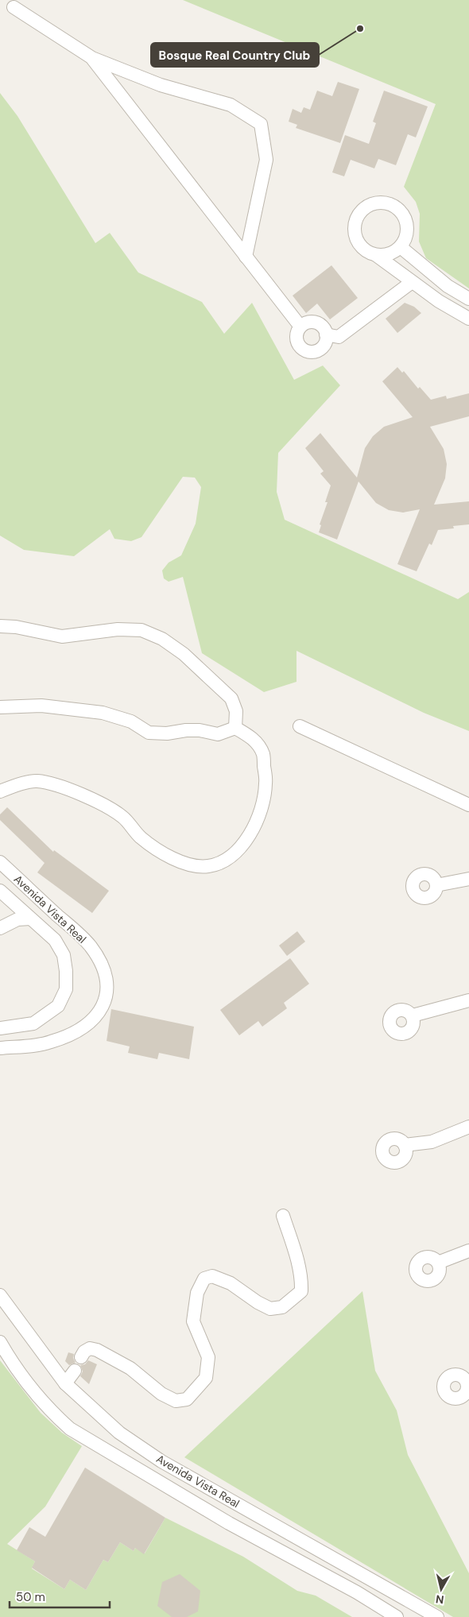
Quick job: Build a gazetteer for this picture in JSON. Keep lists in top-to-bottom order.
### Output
{
  "streets": {
    "street": ["Avenida Vista Real"]
  },
  "places": ["Bosque Real Country Club"],
  "scale_bar": "50 m",
  "north": "bottom"
}
